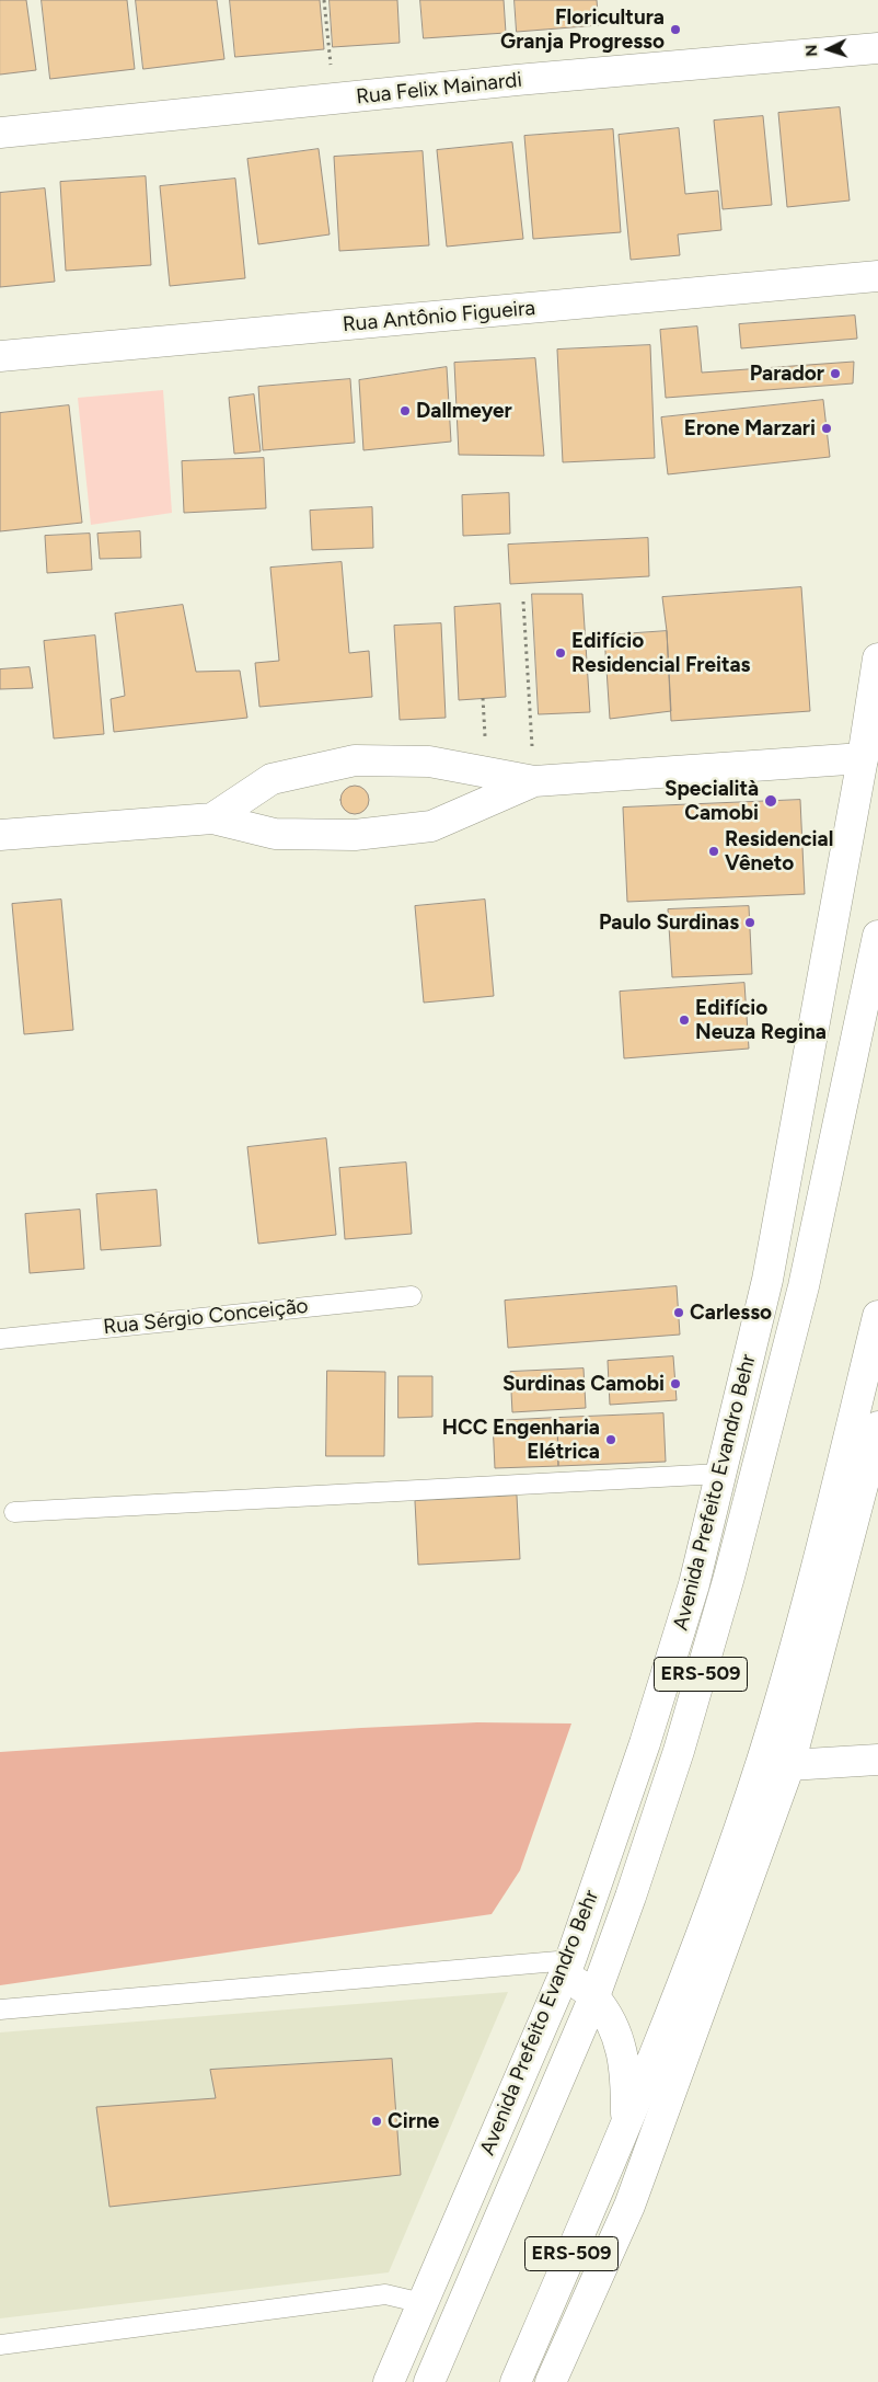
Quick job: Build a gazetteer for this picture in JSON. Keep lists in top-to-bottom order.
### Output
{
  "streets": {
    "main road": [
      "Rua Felix Mainardi",
      "Rua Antônio Figueira",
      "Avenida Prefeito Evandro Behr",
      "ERS-509"
    ],
    "lane": ["Rua Sérgio Conceição"]
  },
  "crossings": [
    ["Avenida Prefeito Evandro Behr", "ERS-509"]
  ],
  "places": [
    "Floricultura Granja Progresso",
    "Parador",
    "Dallmeyer",
    "Erone Marzari",
    "Edifício Residencial Freitas",
    "Specialità Camobi",
    "Residencial Vêneto",
    "Paulo Surdinas",
    "Edifício Neuza Regina",
    "Carlesso",
    "Surdinas Camobi",
    "HCC Engenharia Elétrica",
    "Cirne"
  ],
  "north": "left"
}
